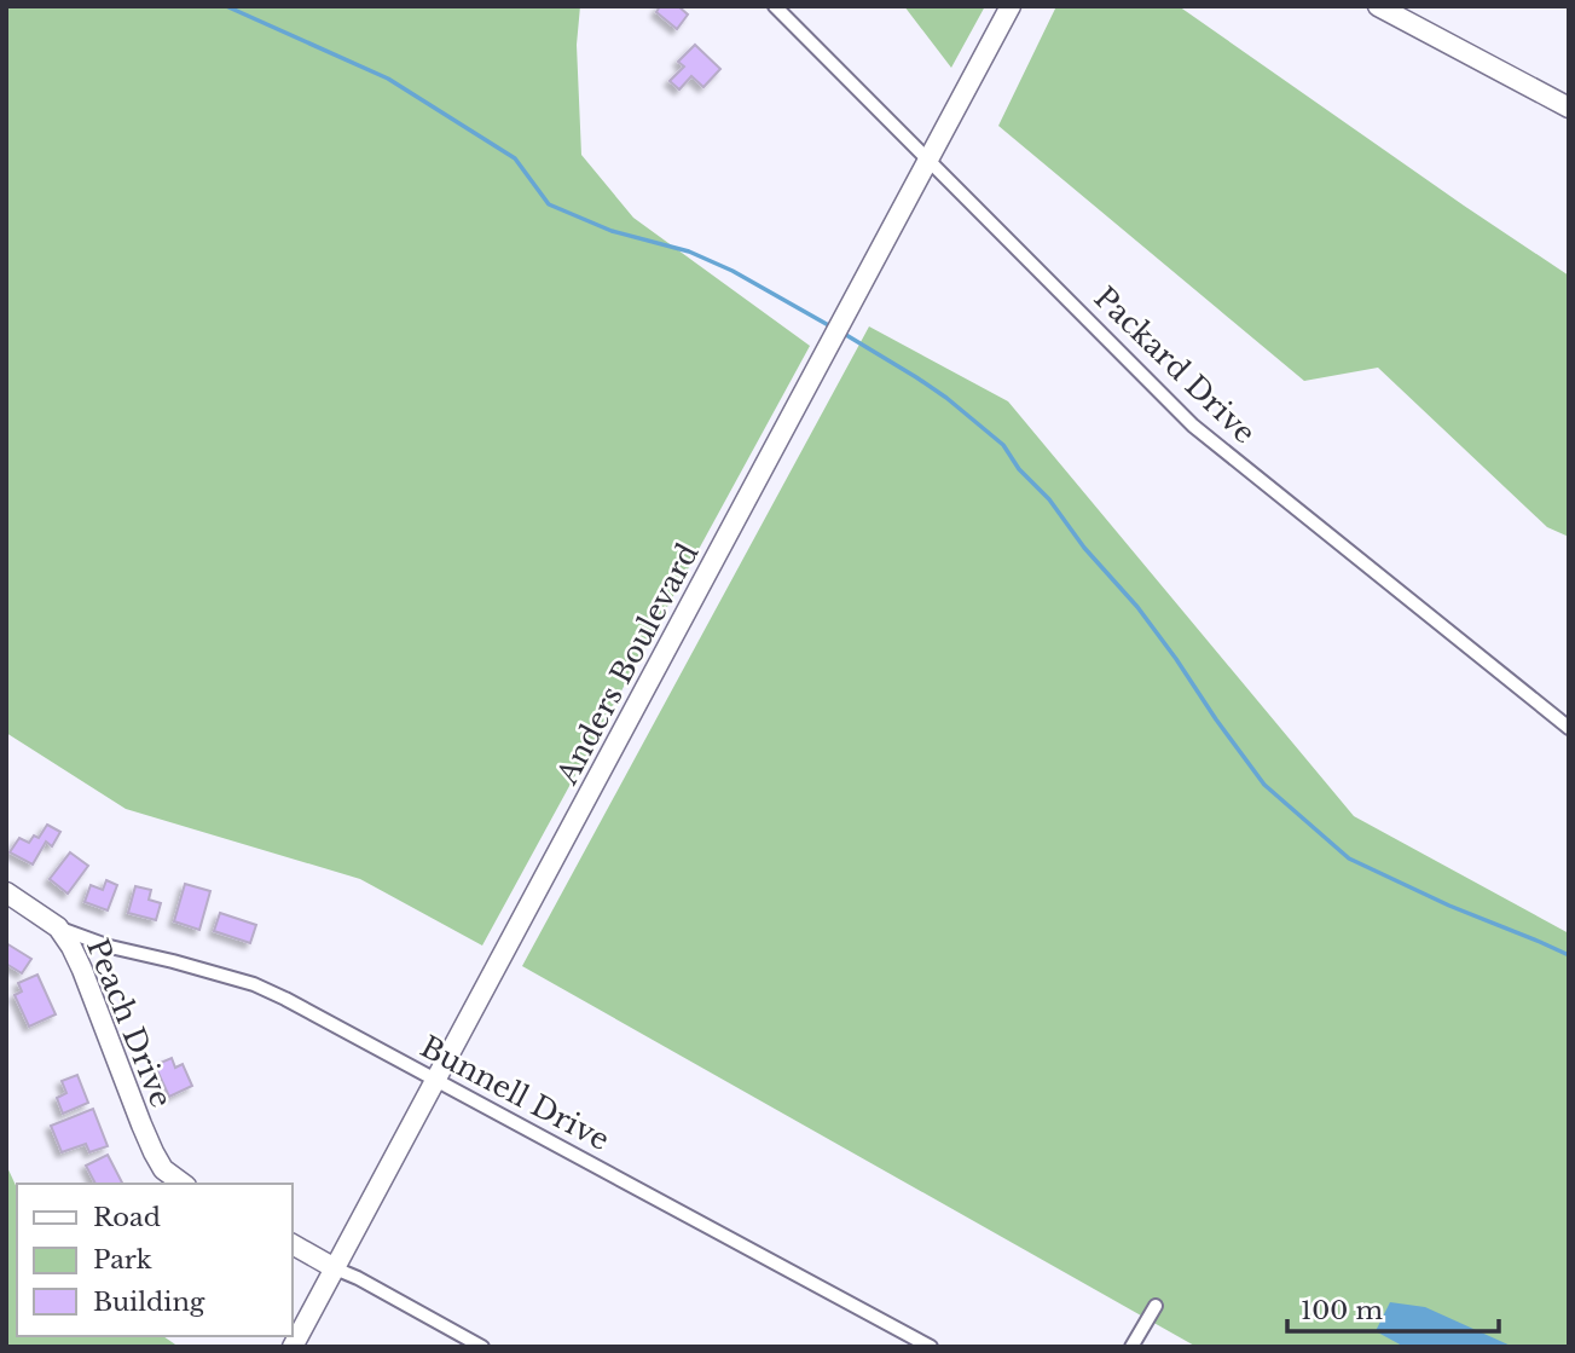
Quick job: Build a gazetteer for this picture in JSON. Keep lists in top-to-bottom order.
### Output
{
  "streets": {
    "street": [
      "Packard Drive",
      "Anders Boulevard",
      "Peach Drive",
      "Bunnell Drive"
    ]
  },
  "crossings": [
    ["Packard Drive", "Anders Boulevard"],
    ["Anders Boulevard", "Bunnell Drive"],
    ["Peach Drive", "Bunnell Drive"]
  ],
  "legend": ["Road", "Park", "Building"],
  "scale_bar": "100 m"
}
